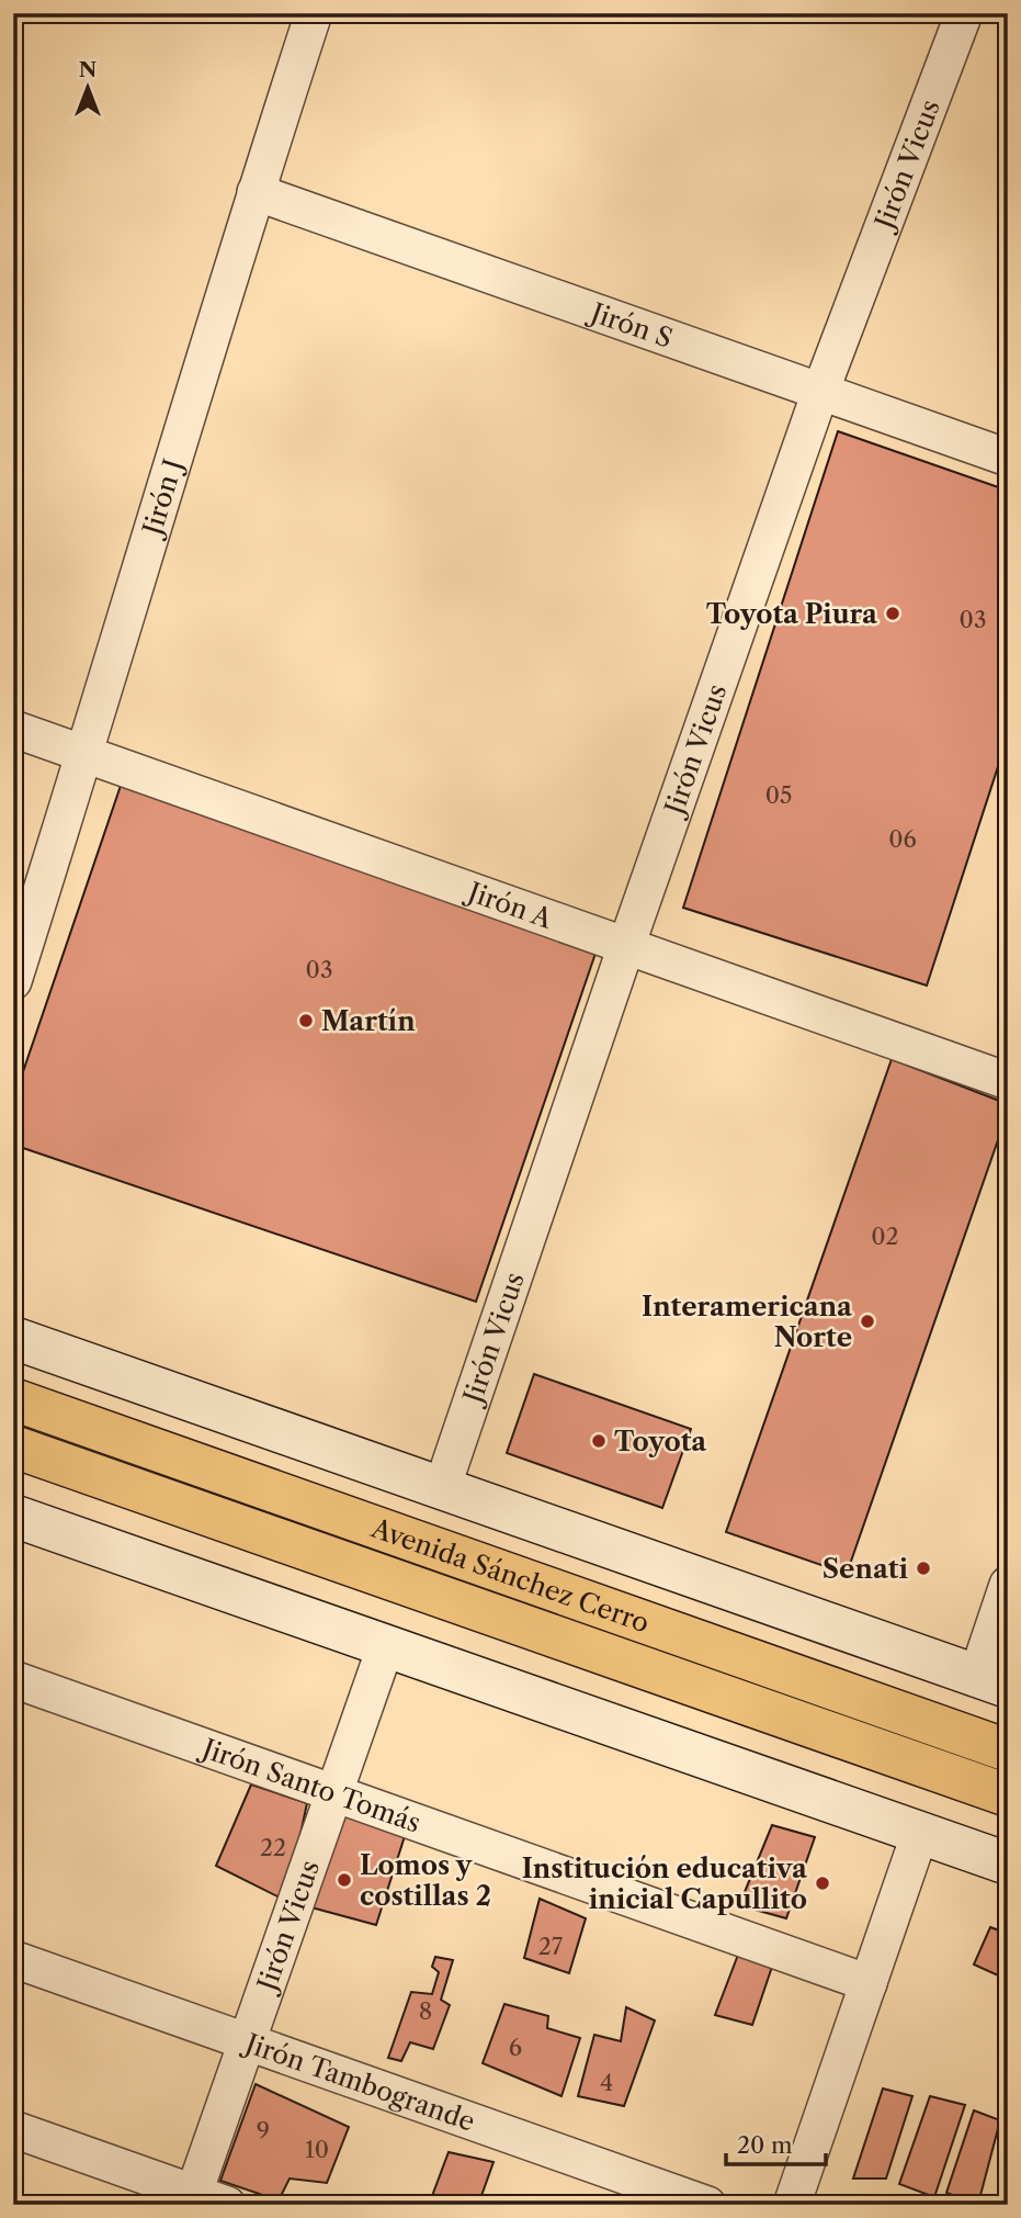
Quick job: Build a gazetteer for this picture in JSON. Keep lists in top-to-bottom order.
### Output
{
  "streets": {
    "main road": ["Avenida Sánchez Cerro"],
    "street": [
      "Jirón Vicus",
      "Jirón S",
      "Jirón J",
      "Jirón A",
      "Jirón Santo Tomás",
      "Jirón Tambogrande"
    ]
  },
  "crossings": [
    ["Jirón Vicus", "Jirón S"],
    ["Jirón Vicus", "Jirón A"],
    ["Jirón Vicus", "Jirón Santo Tomás"],
    ["Jirón Vicus", "Jirón Tambogrande"],
    ["Jirón S", "Jirón J"],
    ["Jirón J", "Jirón A"]
  ],
  "places": [
    "Toyota Piura",
    "Martín",
    "Interamericana Norte",
    "Toyota",
    "Senati",
    "Lomos y costillas 2",
    "Institución educativa inicial Capullito"
  ],
  "house_numbers": [
    "03",
    "05",
    "06",
    "03",
    "02",
    "22",
    "27",
    "8",
    "6",
    "4",
    "9",
    "10"
  ],
  "scale_bar": "20 m",
  "north": "top"
}
